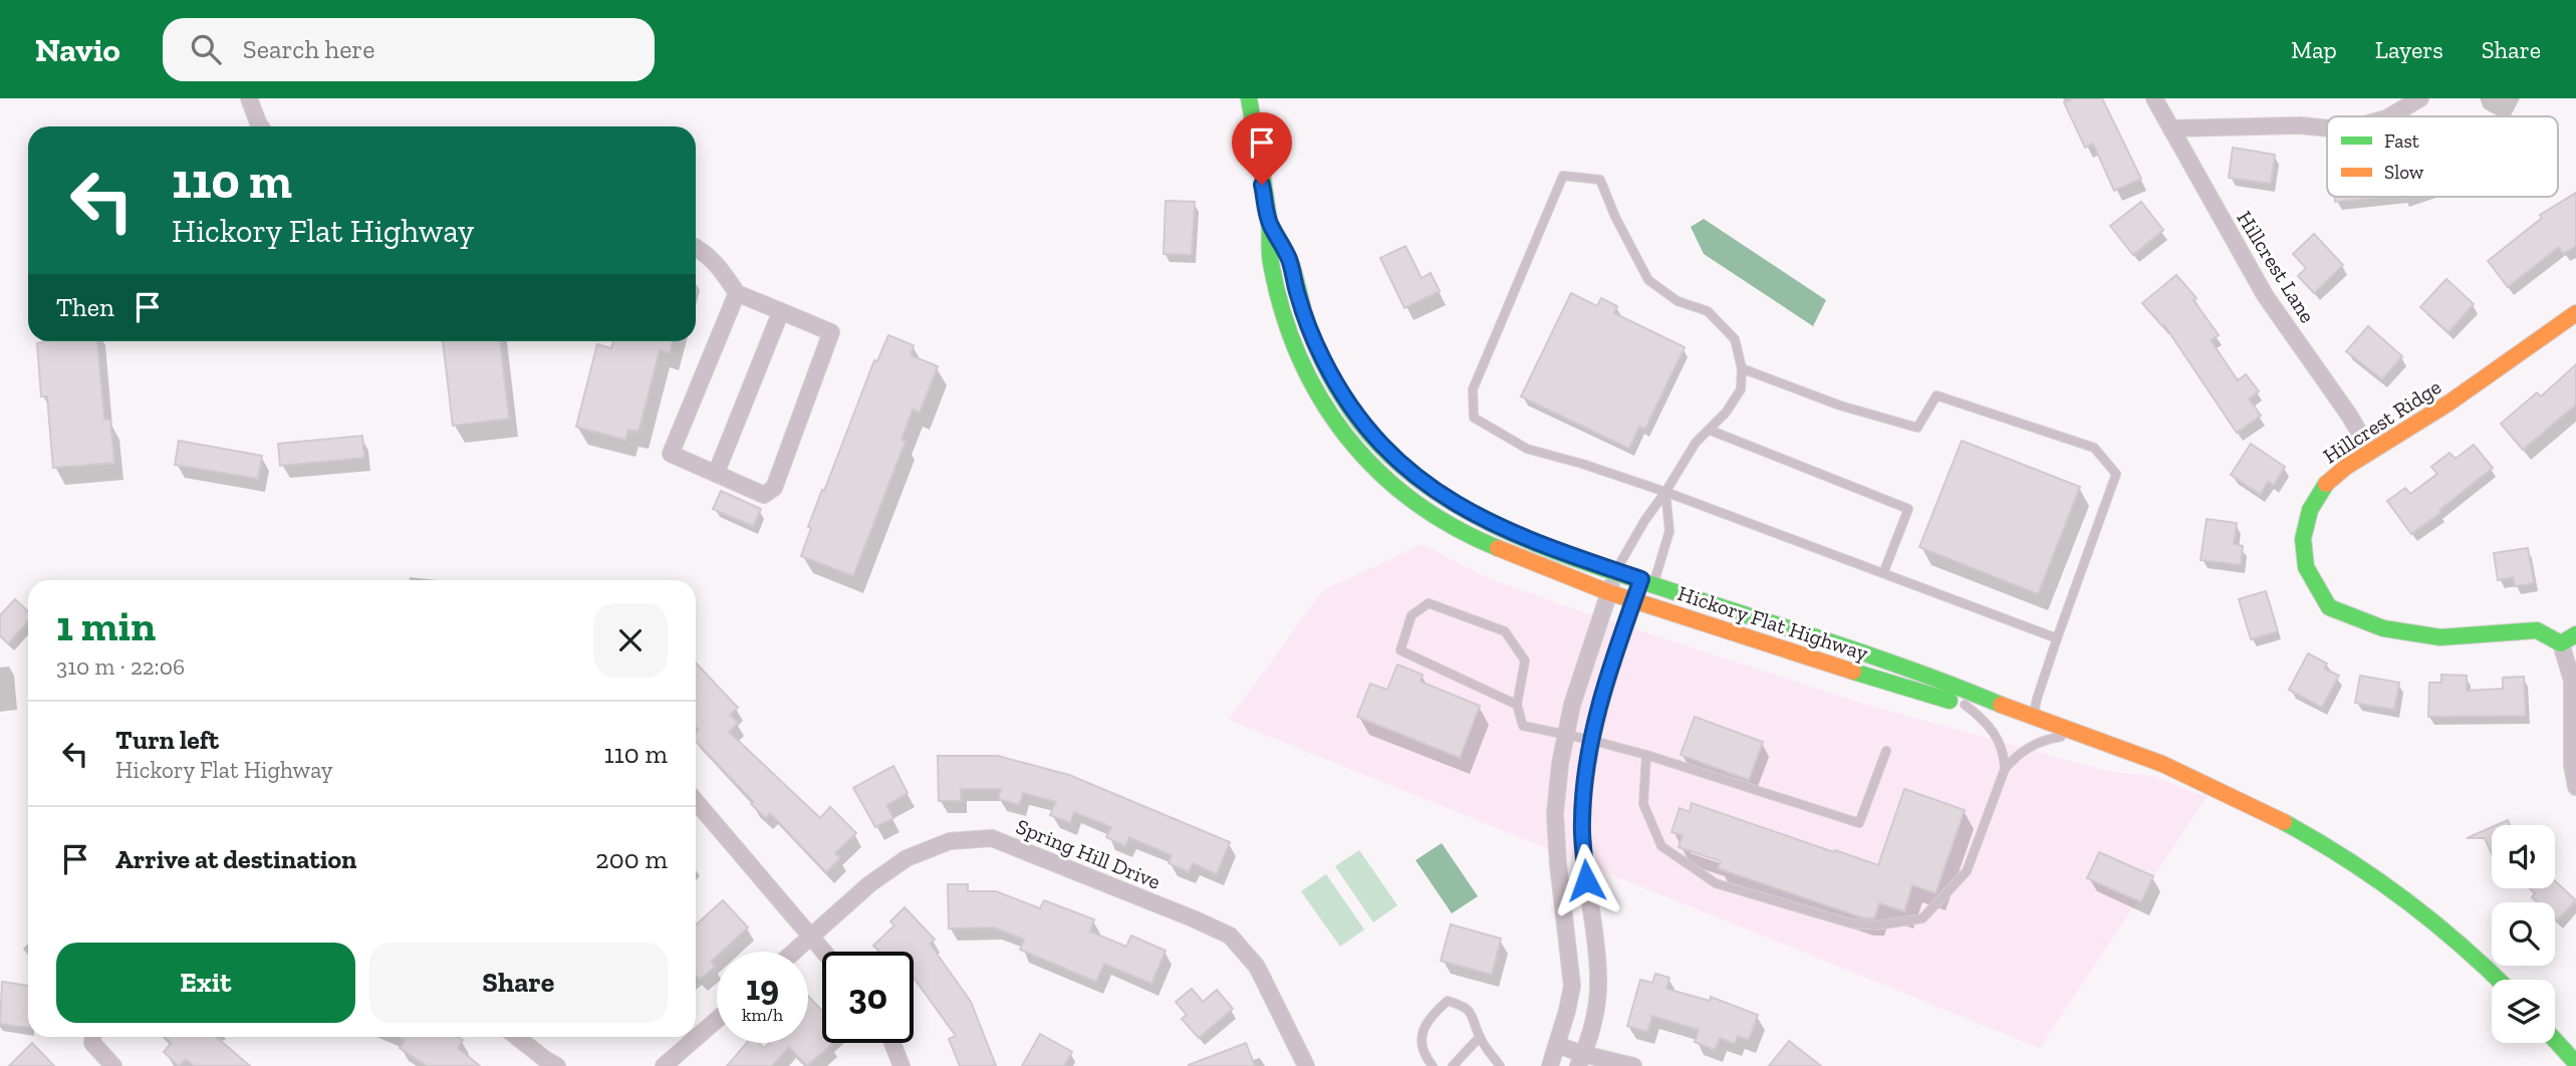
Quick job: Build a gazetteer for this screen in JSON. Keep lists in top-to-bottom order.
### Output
{
  "streets": {
    "main road": ["Hillcrest Ridge", "Hickory Flat Highway"],
    "street": ["Hillcrest Lane", "Spring Hill Drive"]
  },
  "crossings": [
    ["Hillcrest Lane", "Hillcrest Ridge"]
  ],
  "legend": ["Fast", "Slow"],
  "page": {
    "header": "Navio",
    "search": "Search here",
    "nav": ["Map", "Layers", "Share"],
    "turn": ["110 m", "Hickory Flat Highway"],
    "then": "Then",
    "heading": ["1 min", "310 m · 22:06"],
    "list": [
      {
        "name": "Turn left",
        "note": "Hickory Flat Highway",
        "value": "110 m"
      },
      {
        "name": "Arrive at destination",
        "value": "200 m"
      }
    ],
    "buttons": ["Exit", "Share"],
    "speed": "19 km/h",
    "limit": "30"
  }
}
